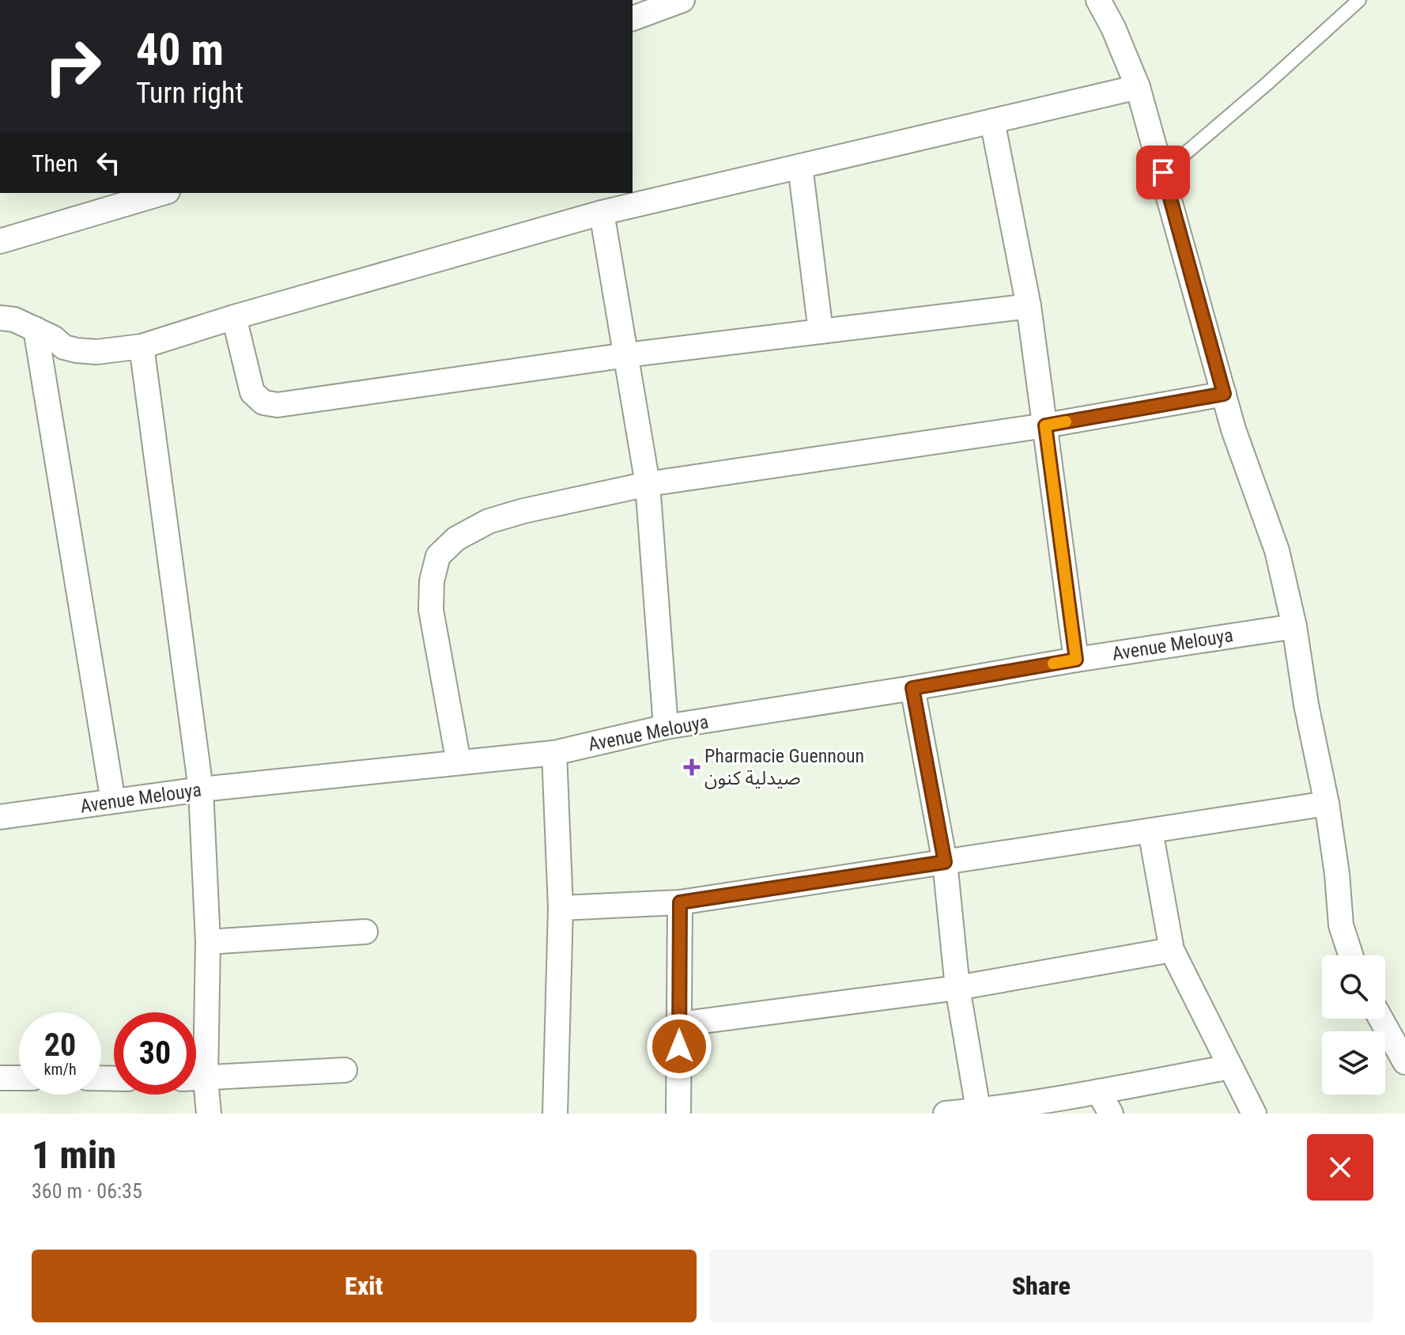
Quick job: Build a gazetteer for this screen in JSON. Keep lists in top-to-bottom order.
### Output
{
  "streets": {
    "street": ["Avenue Melouya"]
  },
  "places": {
    "health": ["Pharmacie Guennoun صيدلية كنون"]
  },
  "page": {
    "turn": ["40 m", "Turn right"],
    "then": "Then",
    "speed": "20 km/h",
    "limit": "30",
    "heading": ["1 min", "360 m · 06:35"],
    "buttons": ["Exit", "Share"]
  }
}
